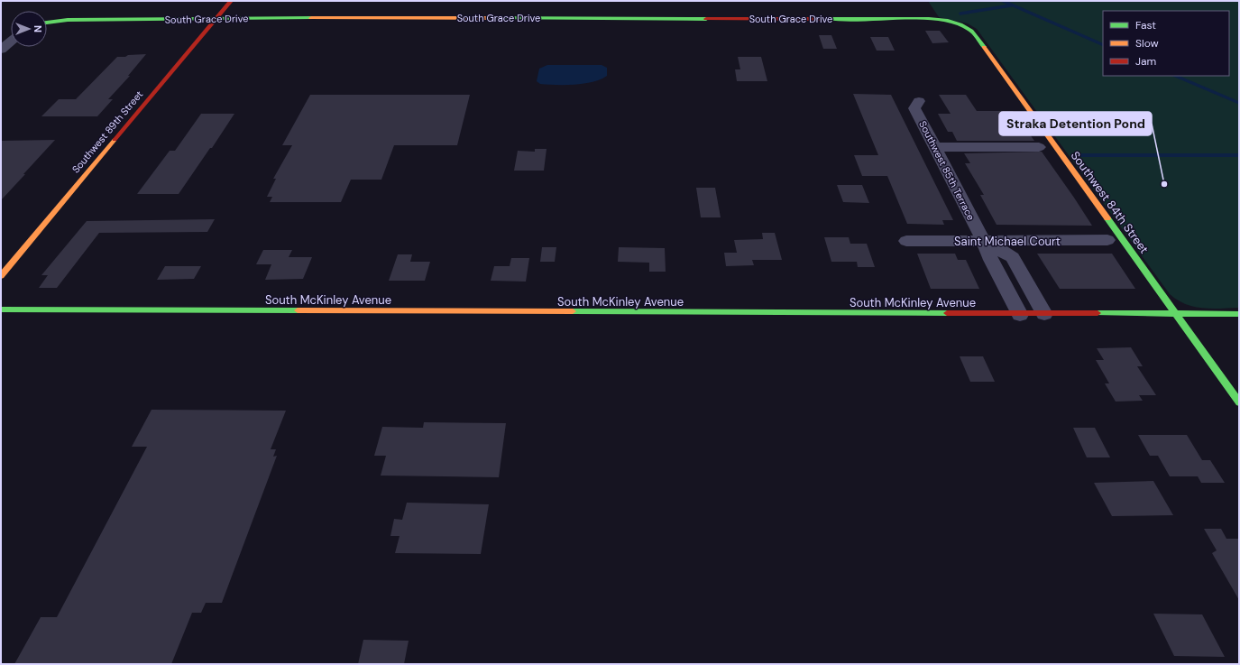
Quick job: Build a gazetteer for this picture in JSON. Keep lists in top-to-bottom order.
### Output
{
  "streets": {
    "street": [
      "South Grace Drive",
      "Southwest 89th Street",
      "Southwest 85th Terrace",
      "Southwest 84th Street",
      "Saint Michael Court",
      "South McKinley Avenue"
    ]
  },
  "crossings": [
    ["South Grace Drive", "Southwest 89th Street"],
    ["South Grace Drive", "Southwest 84th Street"],
    ["Southwest 85th Terrace", "Saint Michael Court"],
    ["Southwest 85th Terrace", "South McKinley Avenue"],
    ["Southwest 84th Street", "South McKinley Avenue"]
  ],
  "places": ["Straka Detention Pond"],
  "legend": ["Fast", "Slow", "Jam"],
  "north": "right"
}
